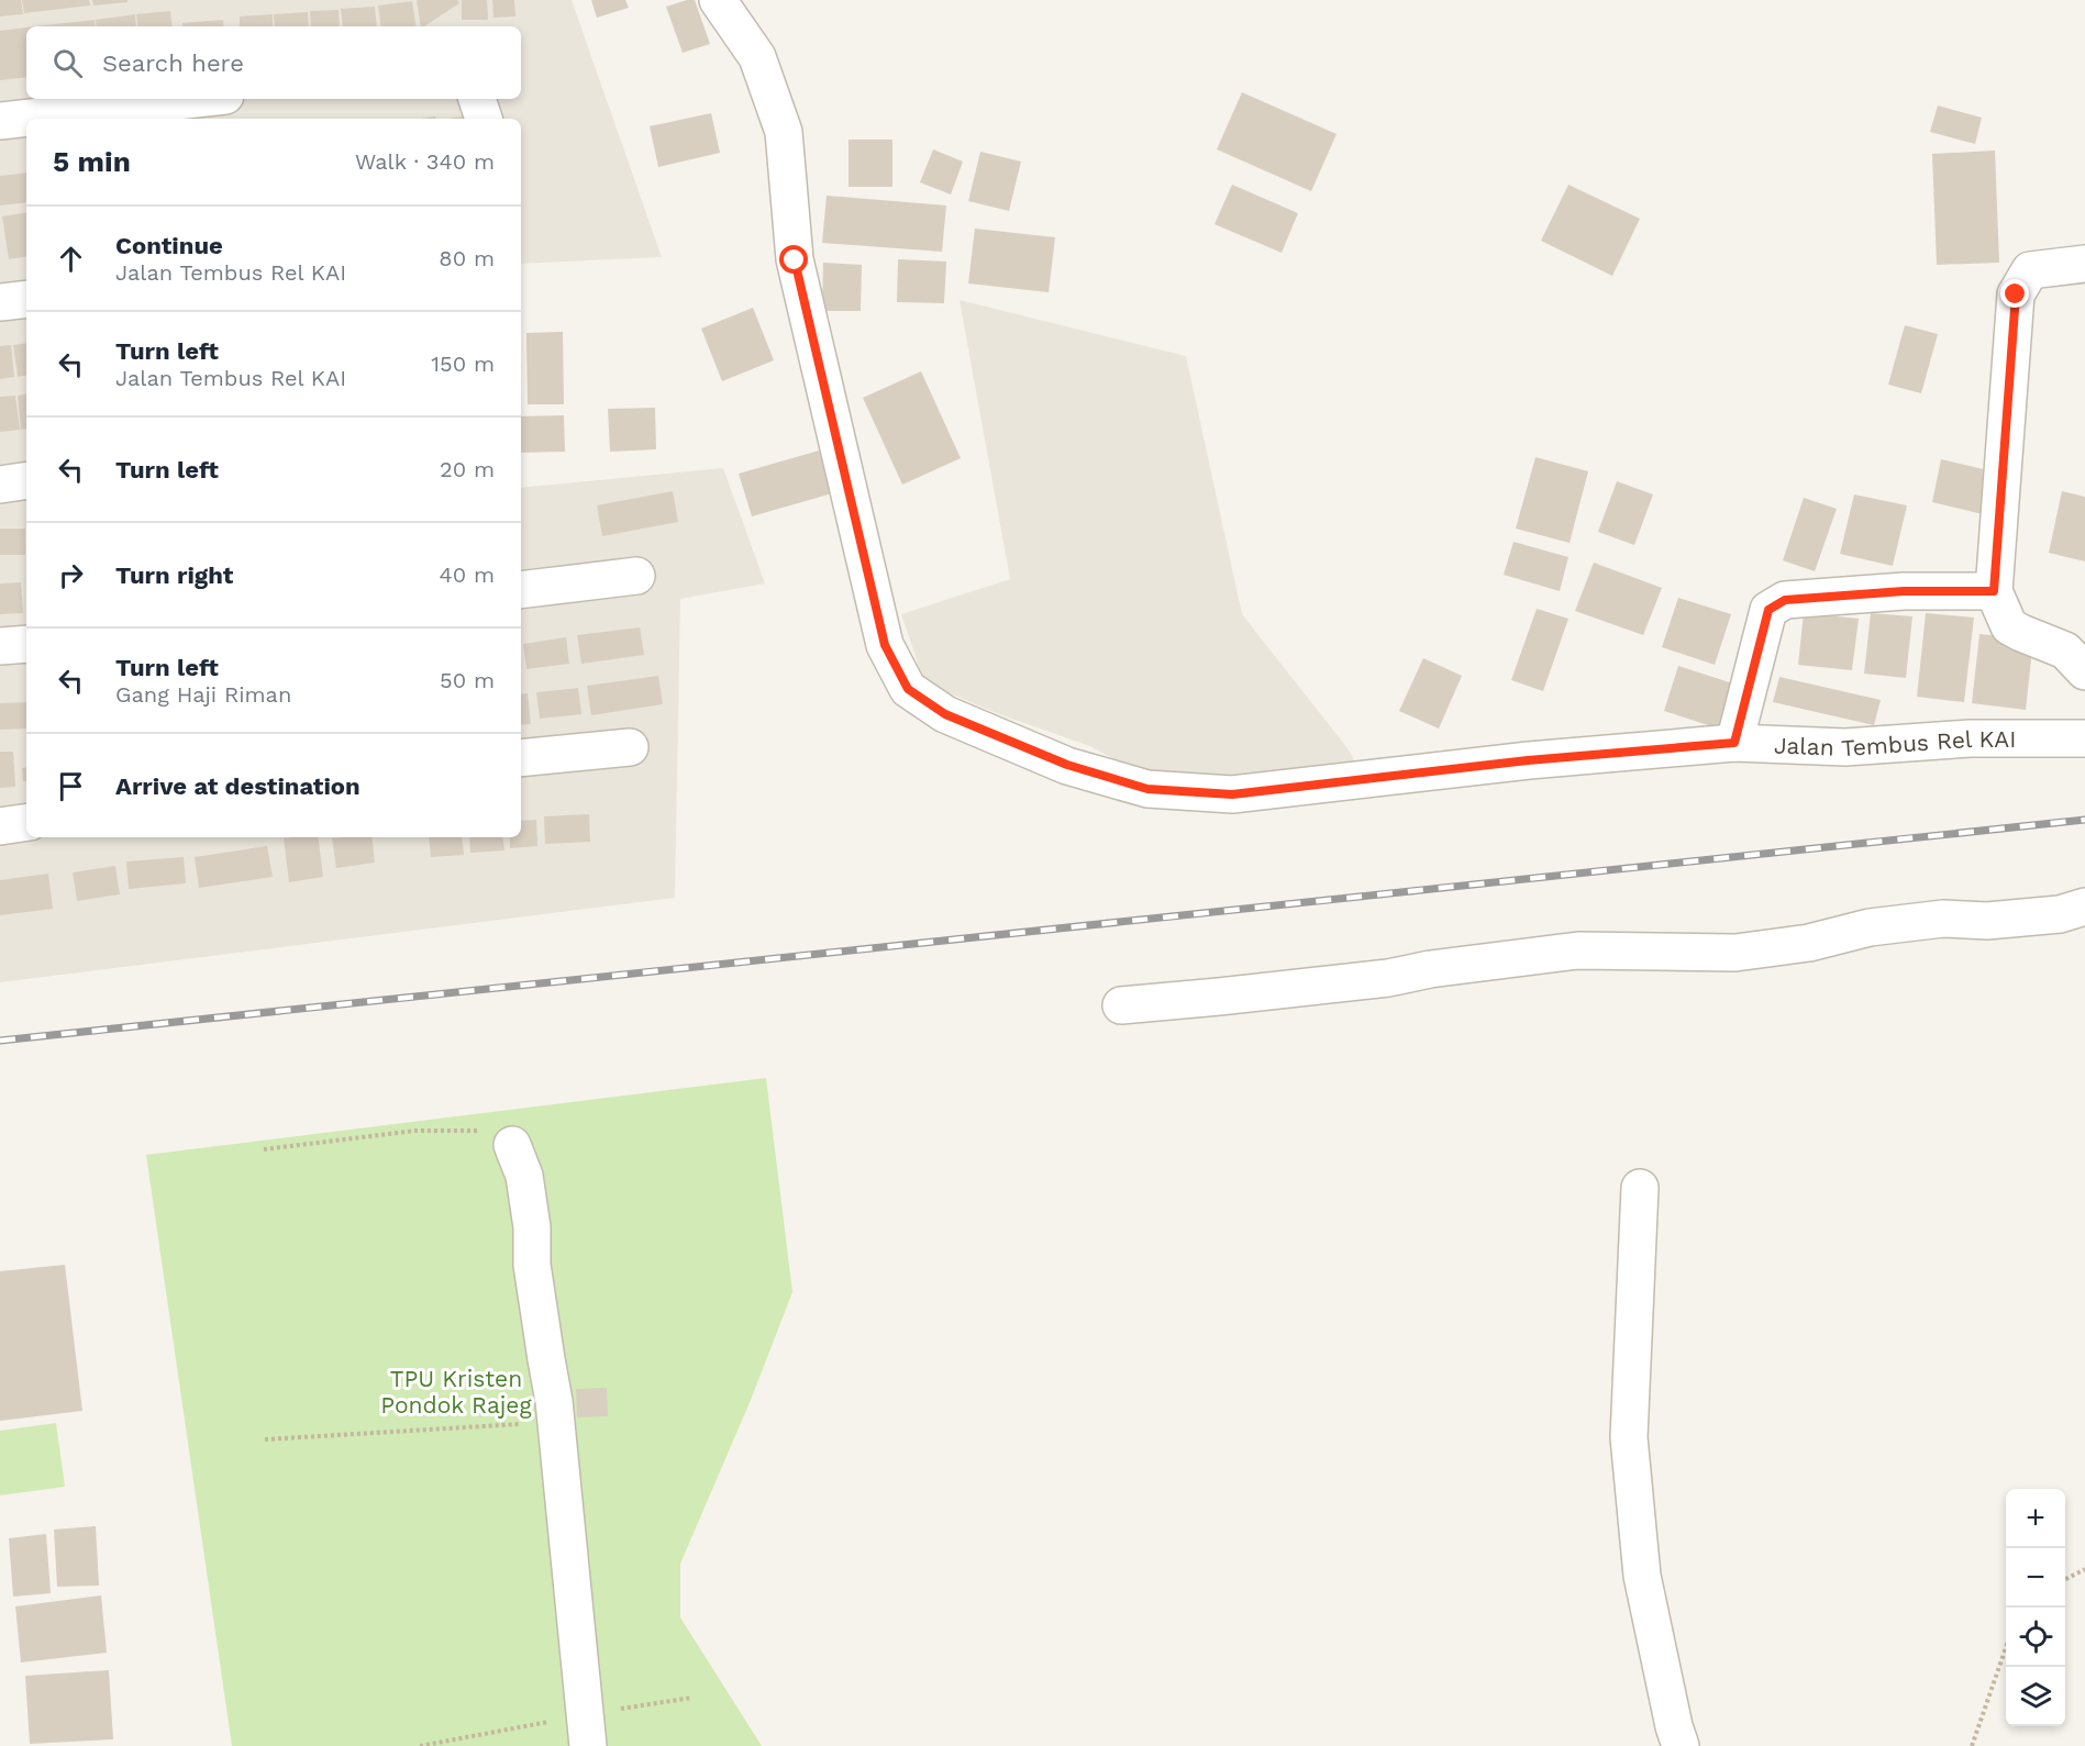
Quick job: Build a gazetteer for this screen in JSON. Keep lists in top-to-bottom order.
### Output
{
  "streets": {
    "street": ["Jalan Tembus Rel KAI"]
  },
  "parks": ["TPU Kristen Pondok Rajeg"],
  "page": {
    "search": "Search here",
    "heading": ["5 min", "Walk · 340 m"],
    "list": [
      ["Continue", "Jalan Tembus Rel KAI", "80 m"],
      ["Turn left", "Jalan Tembus Rel KAI", "150 m"],
      ["Turn left", "20 m"],
      ["Turn right", "40 m"],
      ["Turn left", "Gang Haji Riman", "50 m"],
      "Arrive at destination"
    ],
    "map_buttons": ["+", "−"]
  }
}
